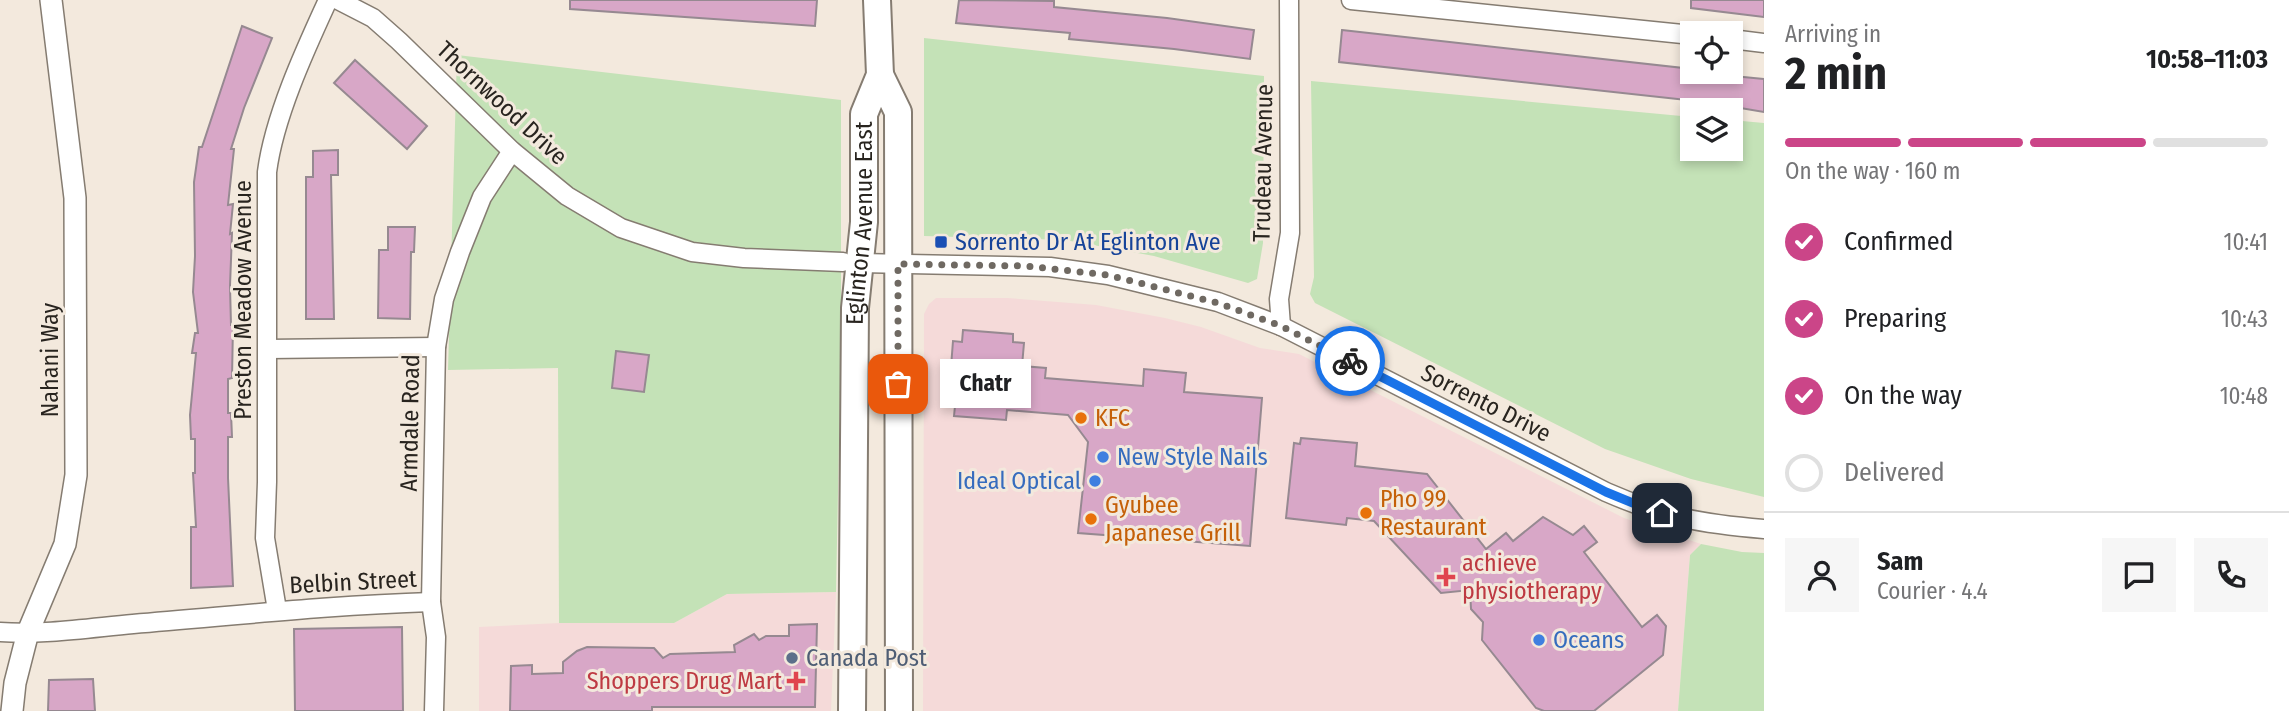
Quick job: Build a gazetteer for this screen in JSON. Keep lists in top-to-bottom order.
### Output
{
  "streets": {
    "main road": ["Eglinton Avenue East"],
    "street": [
      "Thornwood Drive",
      "Trudeau Avenue",
      "Preston Meadow Avenue",
      "Nahani Way",
      "Sorrento Drive",
      "Armdale Road",
      "Belbin Street"
    ]
  },
  "crossings": [
    ["Thornwood Drive", "Eglinton Avenue East"],
    ["Thornwood Drive", "Sorrento Drive"],
    ["Thornwood Drive", "Armdale Road"],
    ["Trudeau Avenue", "Sorrento Drive"],
    ["Eglinton Avenue East", "Sorrento Drive"],
    ["Preston Meadow Avenue", "Belbin Street"],
    ["Nahani Way", "Belbin Street"],
    ["Armdale Road", "Belbin Street"]
  ],
  "places": {
    "transit": ["Sorrento Dr At Eglinton Ave"],
    "other": [
      "Chatr",
      "KFC",
      "New Style Nails",
      "Ideal Optical",
      "Pho 99 Restaurant",
      "Gyubee Japanese Grill",
      "Oceans",
      "Canada Post"
    ],
    "health": ["achieve physiotherapy", "Shoppers Drug Mart"]
  },
  "page": {
    "heading": ["2 min", "Arriving in", "10:58–11:03"],
    "panel": ["Sam", "Courier · 4.4"],
    "bar": "On the way · 160 m",
    "list": [
      ["Confirmed", "10:41"],
      ["Preparing", "10:43"],
      ["On the way", "10:48"],
      "Delivered"
    ],
    "bubble": "Chatr"
  }
}
